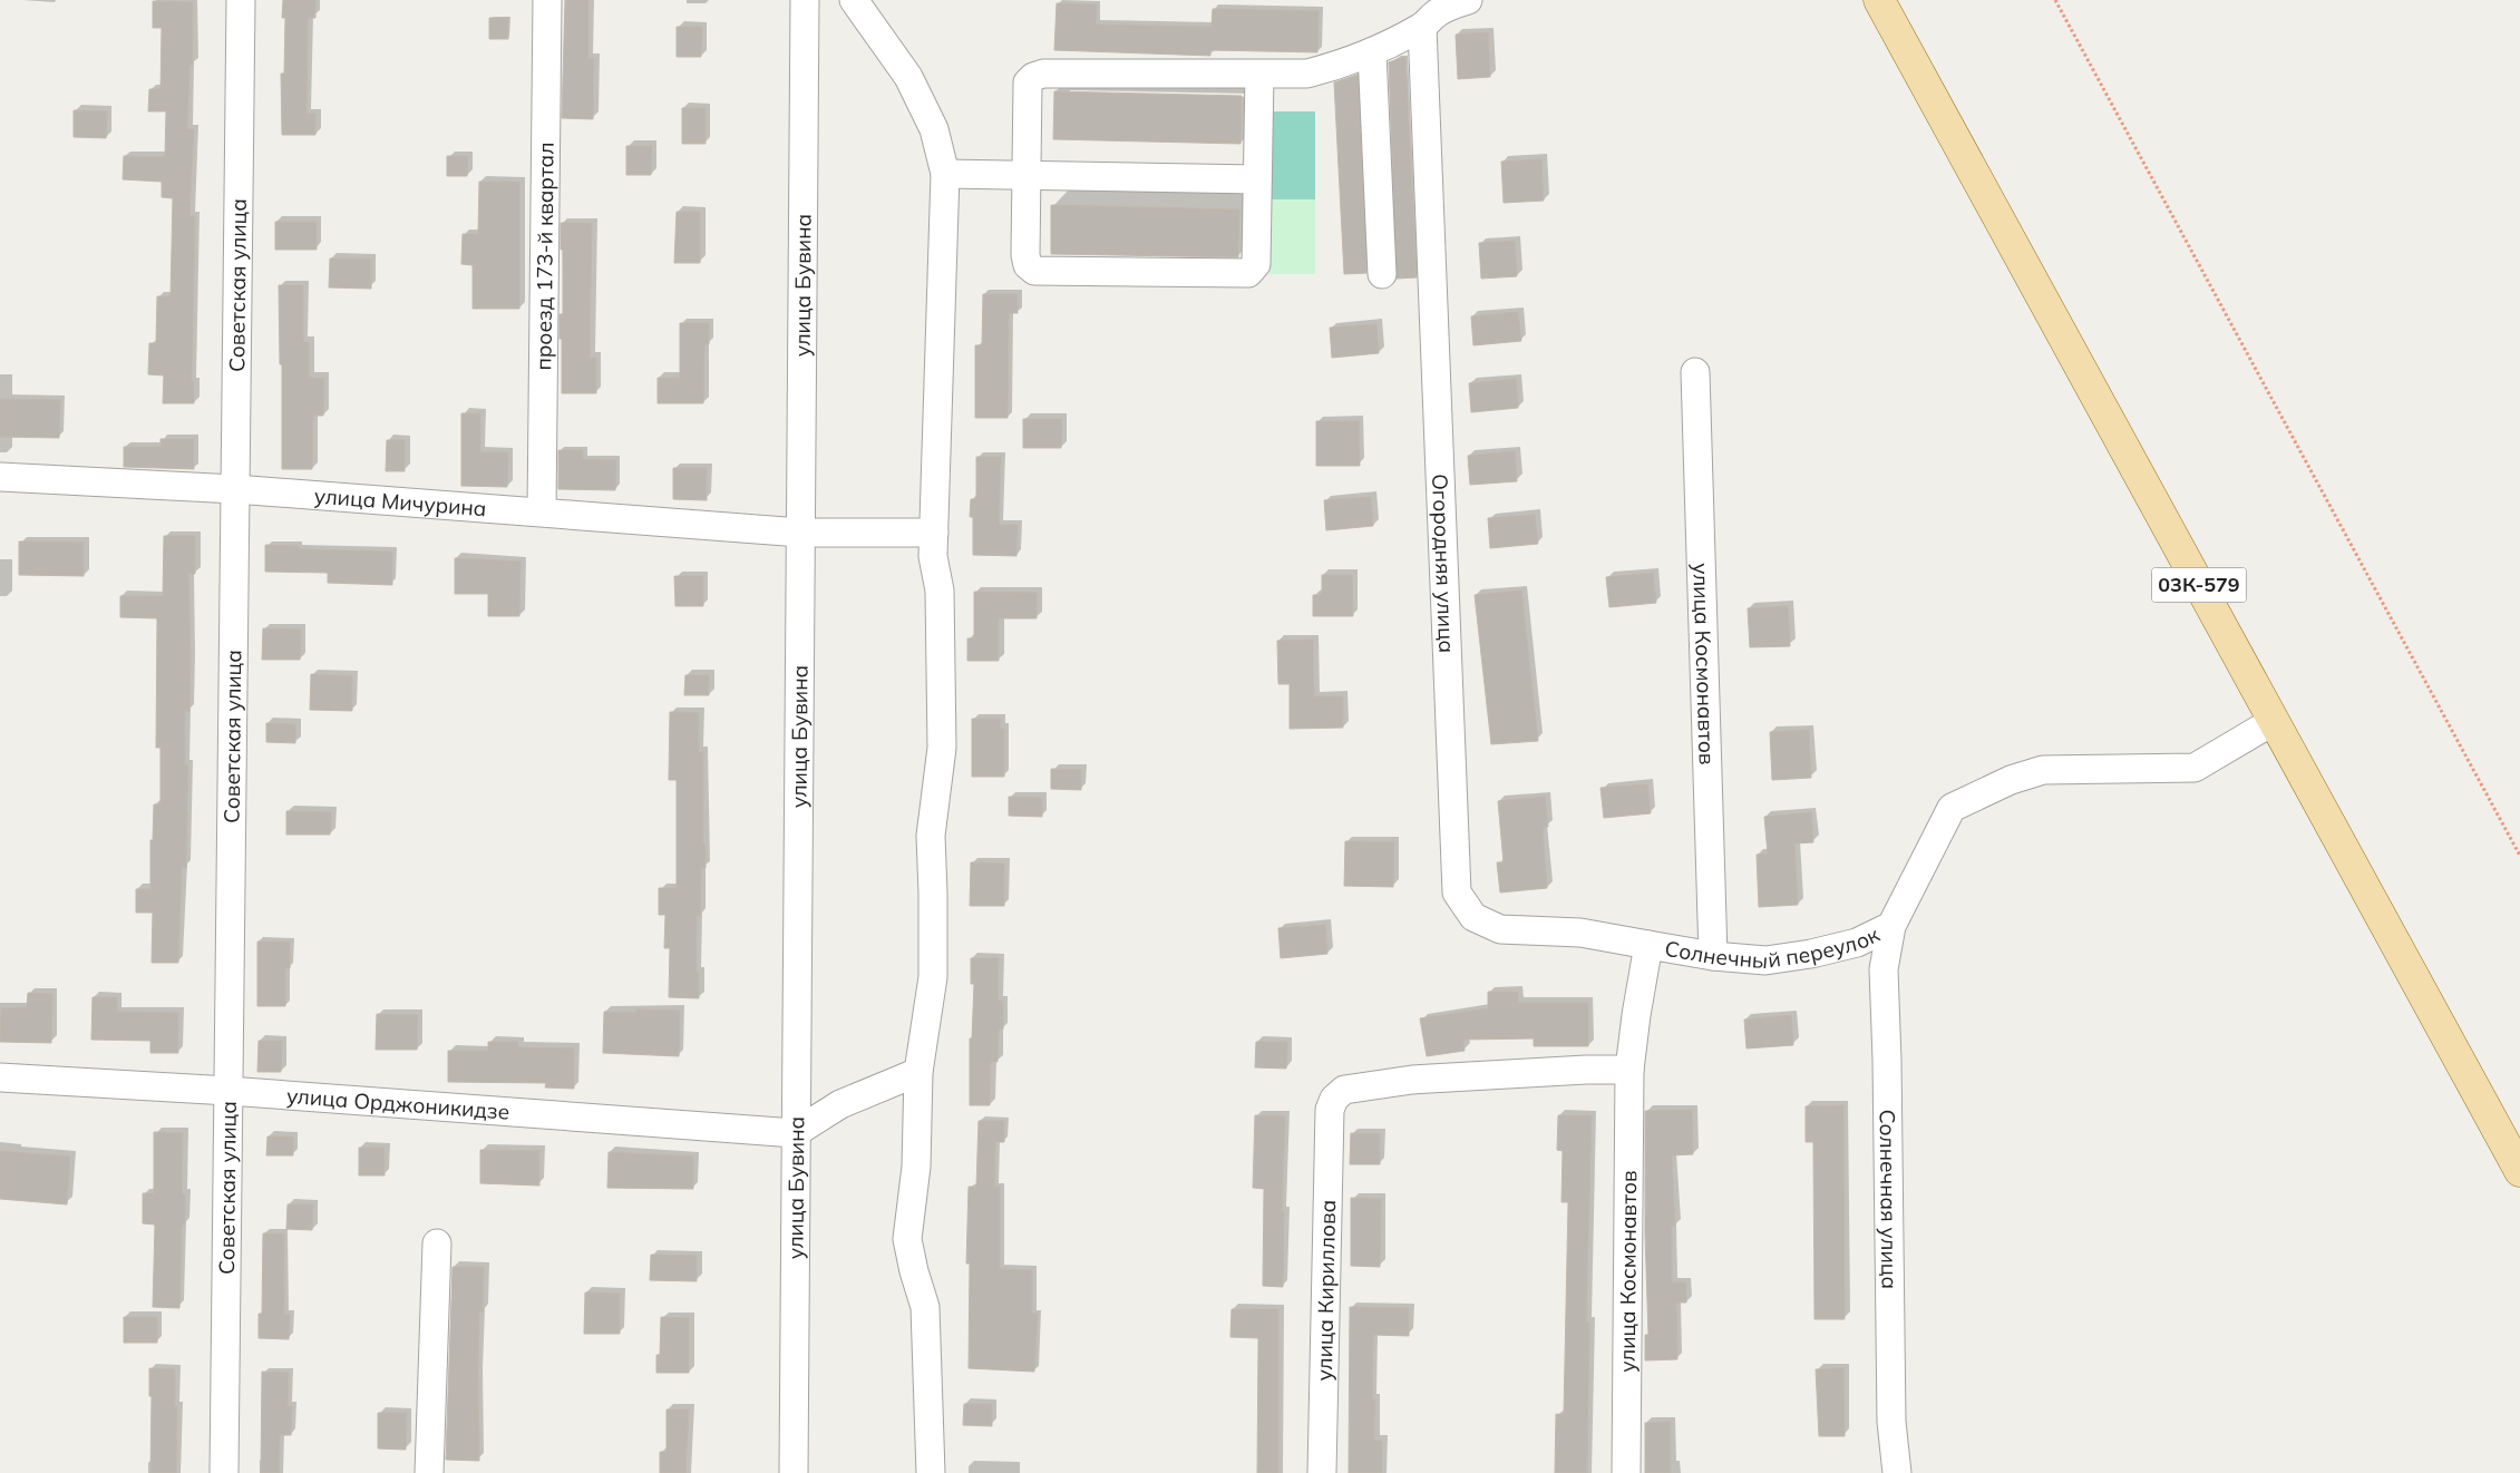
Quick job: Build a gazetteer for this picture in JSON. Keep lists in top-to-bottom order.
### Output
{
  "streets": {
    "main road": ["03К-579"],
    "street": [
      "проезд 173-й квартал",
      "Советская улица",
      "улица Бувина",
      "улица Мичурина",
      "Огородняя улица",
      "улица Космонавтов",
      "Солнечный переулок",
      "улица Орджоникидзе",
      "Солнечная улица",
      "улица Кириллова"
    ]
  },
  "crossings": [
    ["проезд 173-й квартал", "улица Мичурина"],
    ["Советская улица", "улица Мичурина"],
    ["Советская улица", "улица Орджоникидзе"],
    ["улица Бувина", "улица Мичурина"],
    ["улица Бувина", "улица Орджоникидзе"],
    ["Огородняя улица", "Солнечный переулок"],
    ["03К-579", "Солнечный переулок"],
    ["улица Космонавтов", "Солнечный переулок"],
    ["улица Космонавтов", "улица Кириллова"],
    ["Солнечный переулок", "Солнечная улица"],
    ["Солнечный переулок", "улица Кириллова"]
  ]
}
